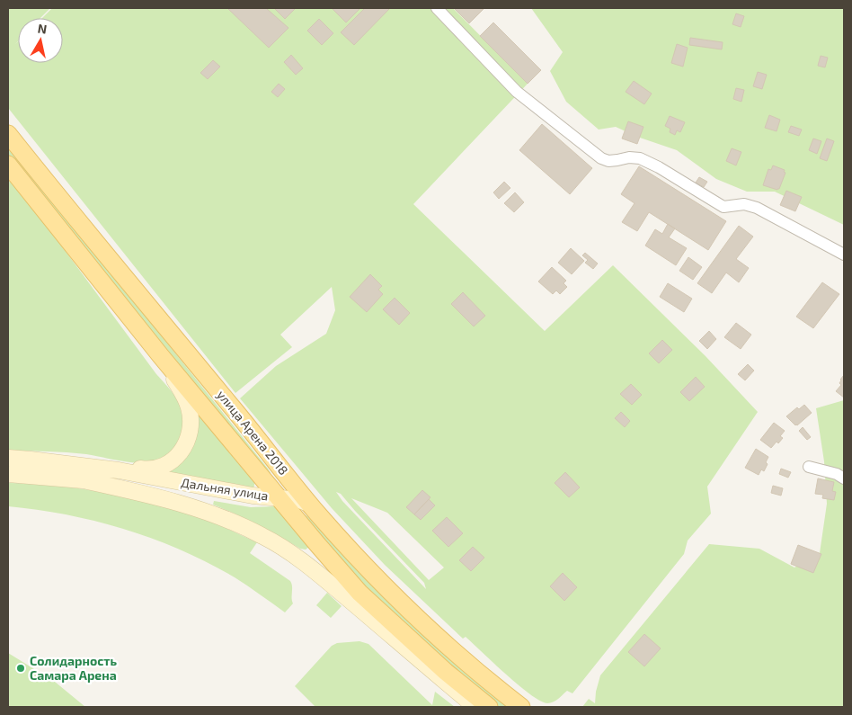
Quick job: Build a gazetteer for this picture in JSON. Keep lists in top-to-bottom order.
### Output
{
  "streets": {
    "main road": ["улица Арена 2018", "Дальняя улица"]
  },
  "crossings": [
    ["улица Арена 2018", "Дальняя улица"]
  ],
  "places": ["Солидарность Самара Арена"],
  "north": "top"
}
